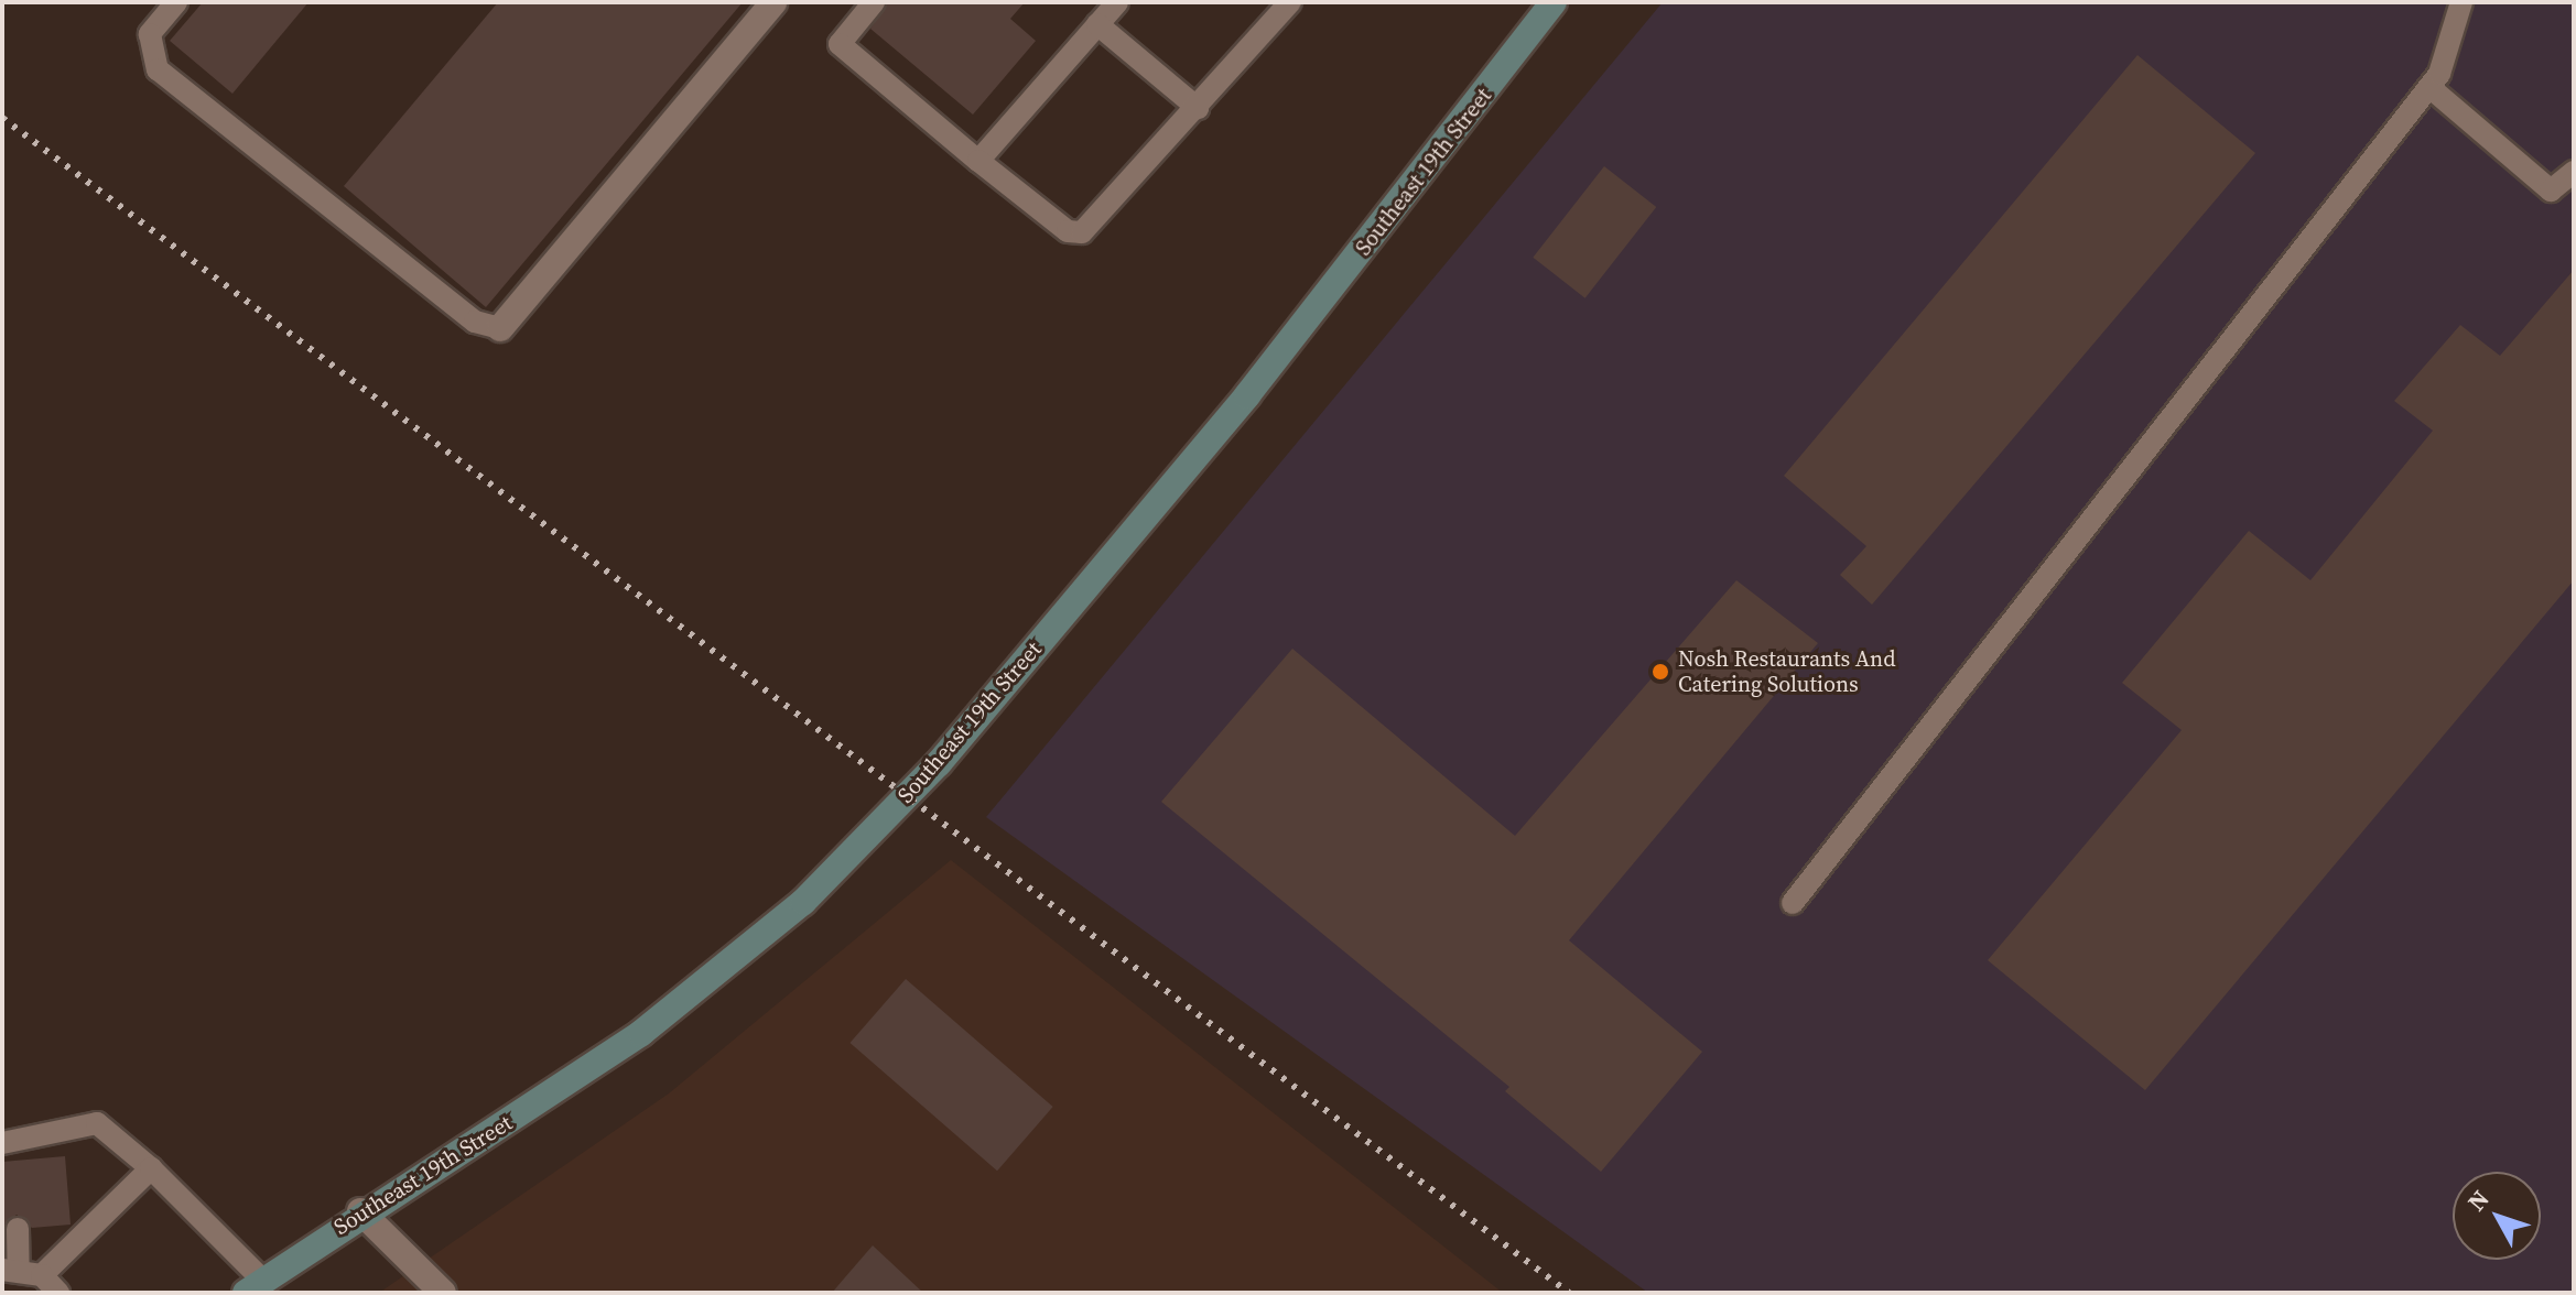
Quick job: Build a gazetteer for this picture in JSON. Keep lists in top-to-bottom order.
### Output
{
  "streets": {
    "main road": ["Southeast 19th Street"]
  },
  "places": ["Nosh Restaurants And Catering Solutions"],
  "north": "top left"
}
